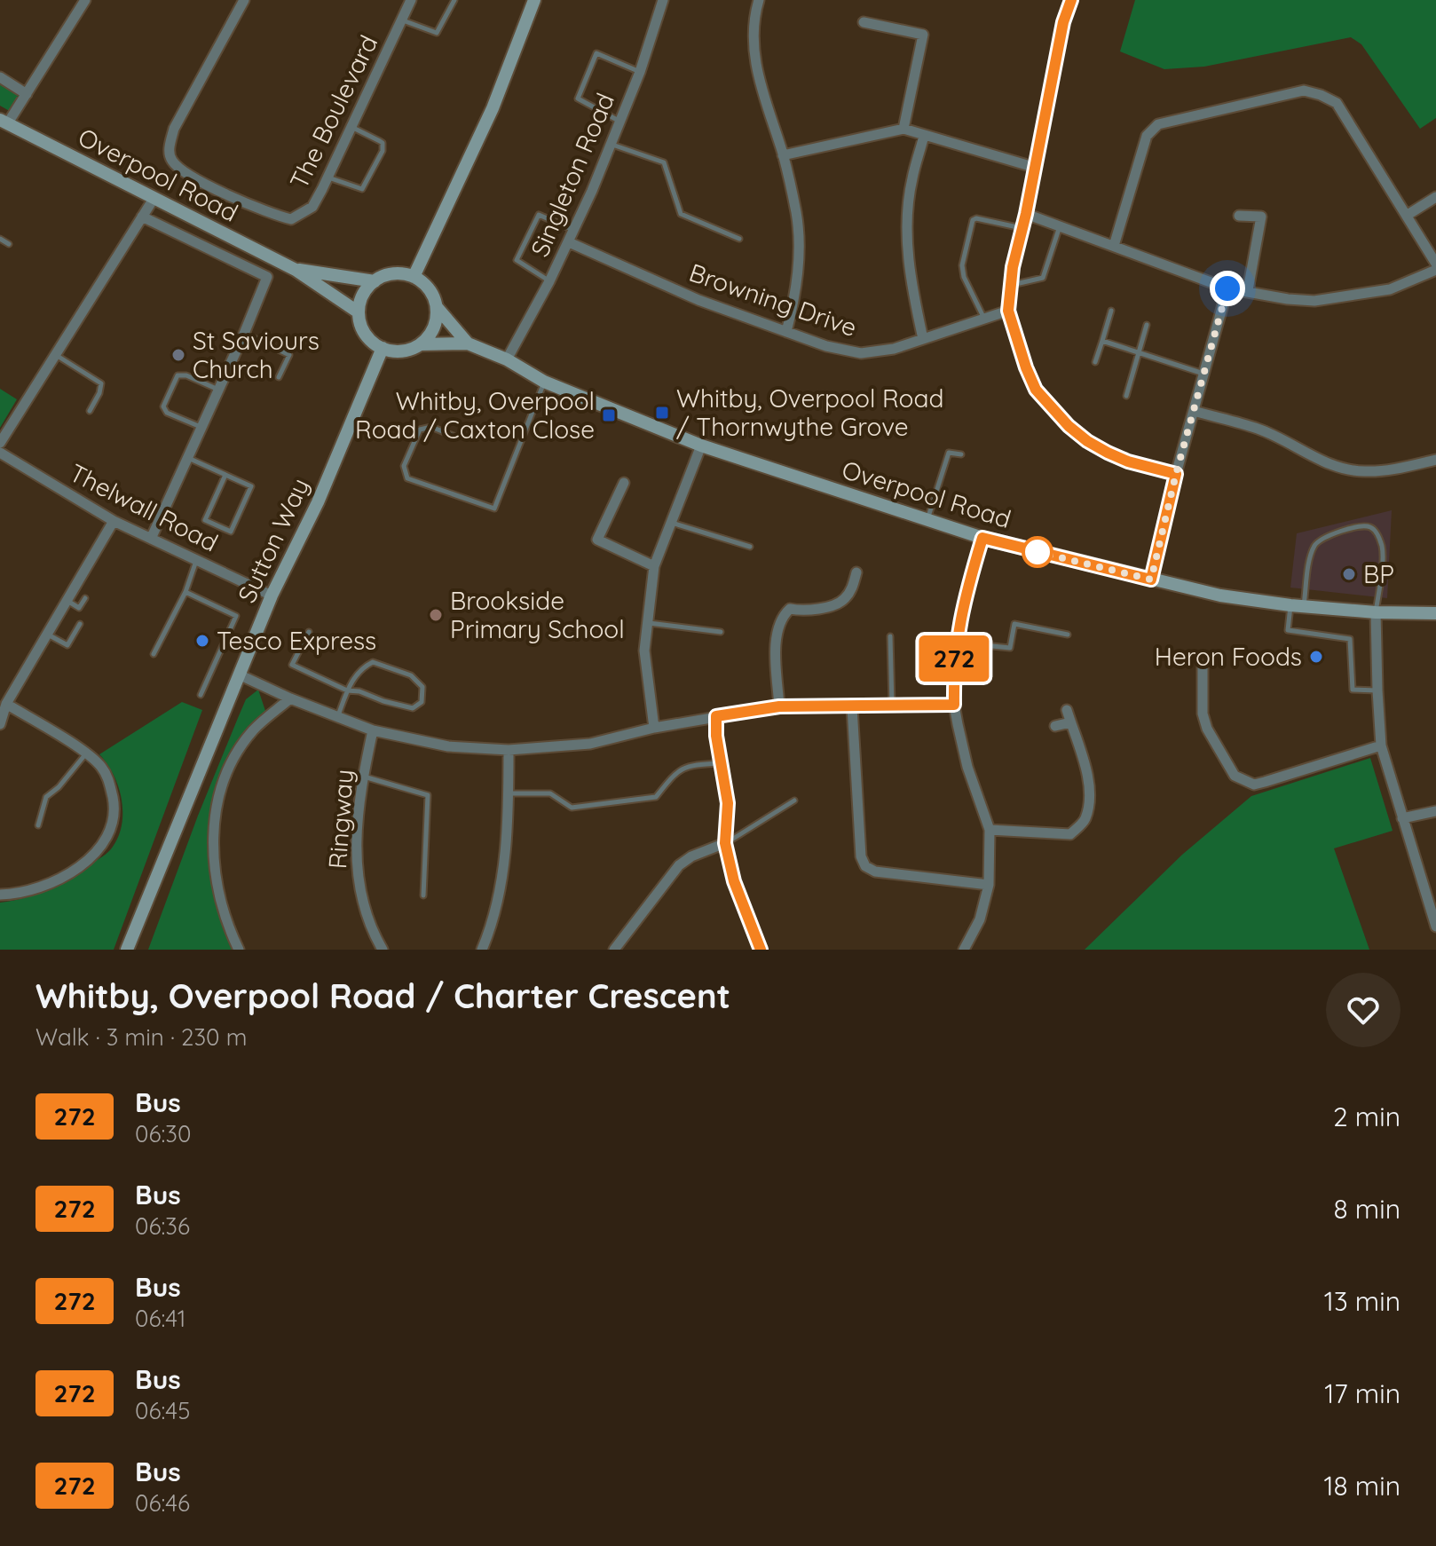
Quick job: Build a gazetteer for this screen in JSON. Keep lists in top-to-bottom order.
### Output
{
  "streets": {
    "main road": ["Overpool Road", "Sutton Way"],
    "street": [
      "The Boulevard",
      "Singleton Road",
      "Browning Drive",
      "Thelwall Road",
      "Ringway"
    ]
  },
  "crossings": [
    ["Overpool Road", "Singleton Road"],
    ["Overpool Road", "Sutton Way"],
    ["Singleton Road", "Browning Drive"],
    ["Thelwall Road", "Sutton Way"]
  ],
  "places": {
    "other": [
      "St Saviours Church",
      "BP",
      "Brookside Primary School",
      "Tesco Express",
      "Heron Foods"
    ],
    "transit": ["Whitby, Overpool Road / Thornwythe Grove", "Whitby, Overpool Road / Caxton Close"]
  },
  "lines": ["bus line 272"],
  "page": {
    "on_map": "272",
    "heading": ["Whitby, Overpool Road / Charter Crescent", "Walk · 3 min · 230 m"],
    "list": [
      {
        "mark": "272",
        "name": "Bus",
        "note": "06:30",
        "value": "2 min"
      },
      {
        "mark": "272",
        "name": "Bus",
        "note": "06:36",
        "value": "8 min"
      },
      {
        "mark": "272",
        "name": "Bus",
        "note": "06:41",
        "value": "13 min"
      },
      {
        "mark": "272",
        "name": "Bus",
        "note": "06:45",
        "value": "17 min"
      },
      {
        "mark": "272",
        "name": "Bus",
        "note": "06:46",
        "value": "18 min"
      }
    ]
  }
}
